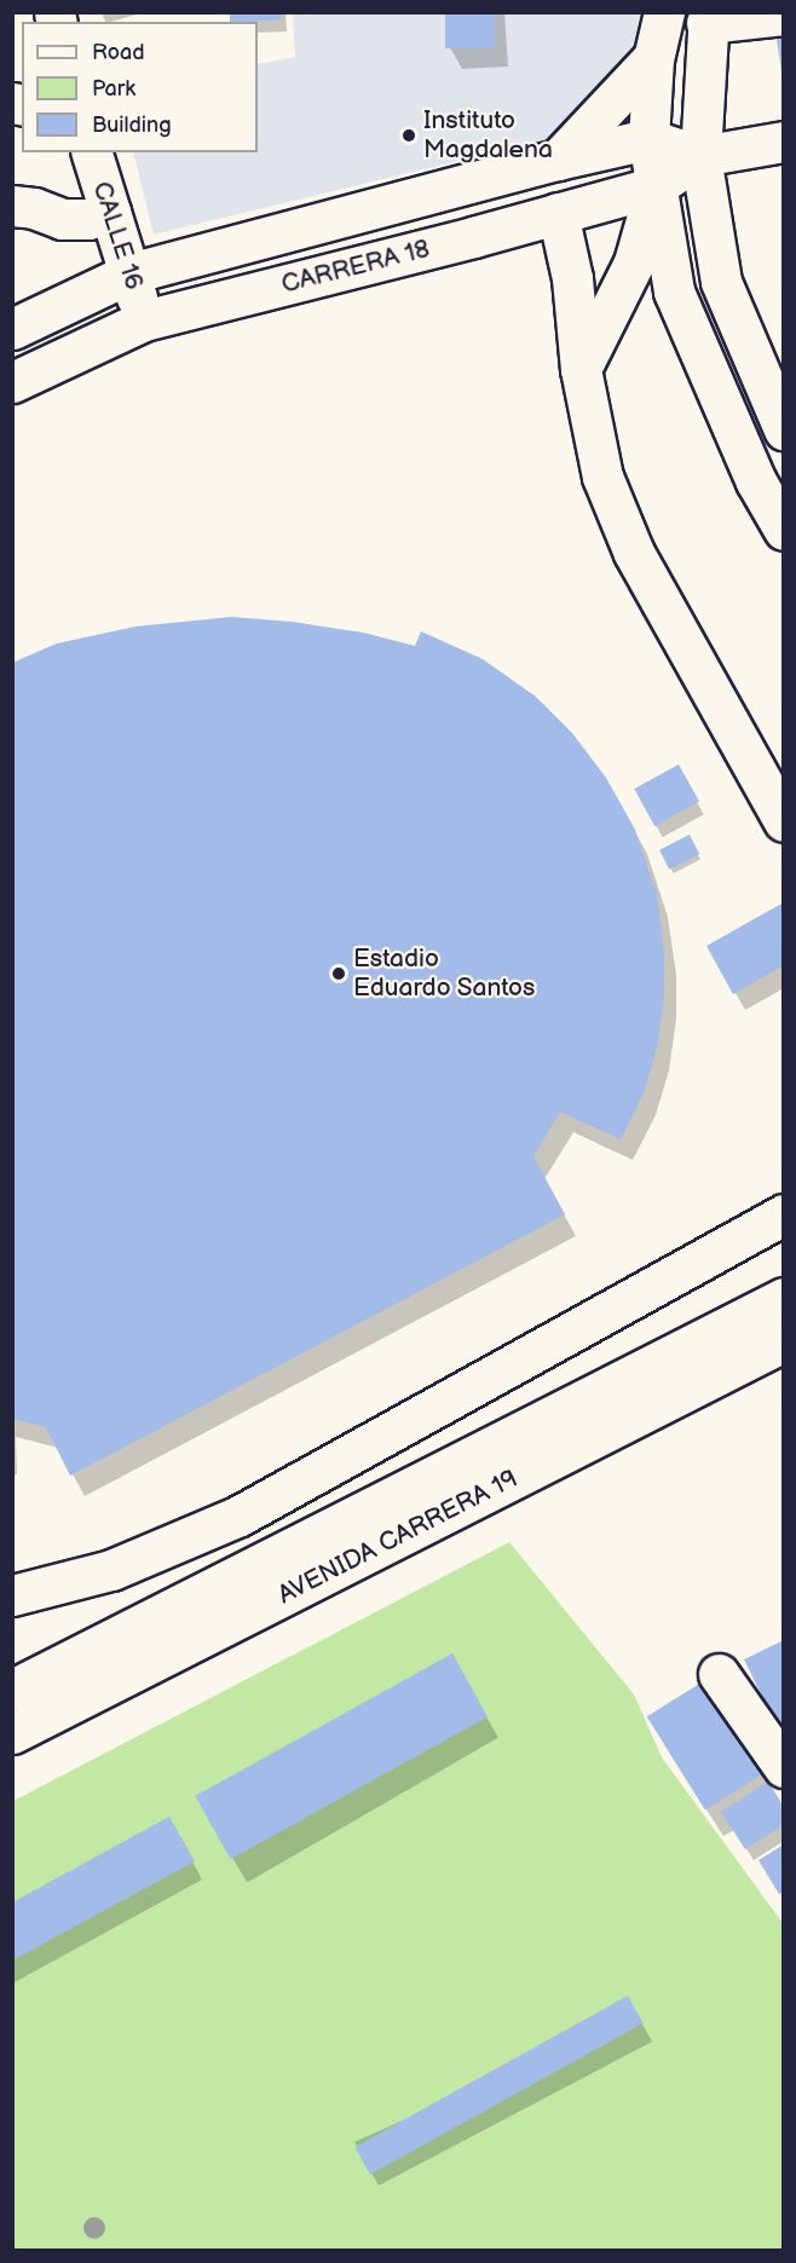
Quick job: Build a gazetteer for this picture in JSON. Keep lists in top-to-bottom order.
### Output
{
  "streets": {
    "main road": ["CALLE 16", "CARRERA 18", "AVENIDA CARRERA 19"]
  },
  "crossings": [
    ["CALLE 16", "CARRERA 18"]
  ],
  "places": ["Instituto Magdalena", "Estadio Eduardo Santos"],
  "legend": ["Road", "Park", "Building"]
}
